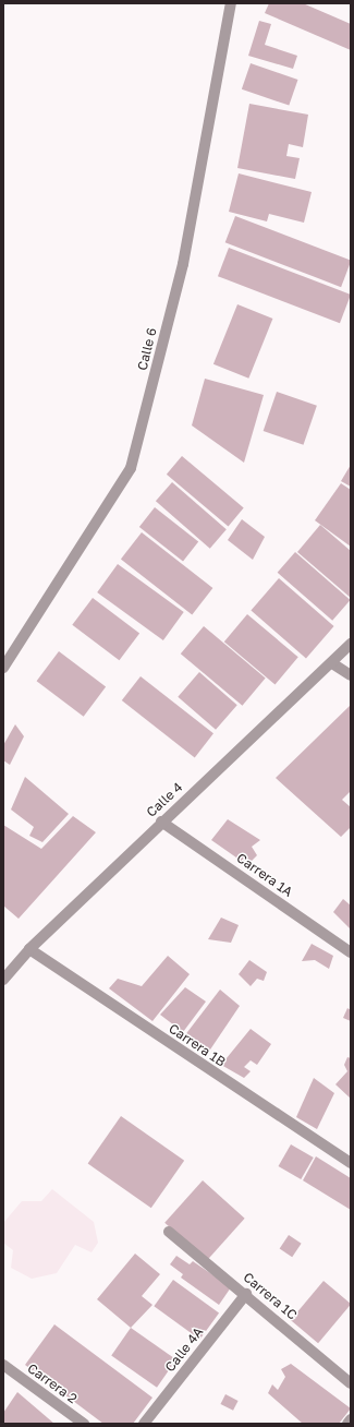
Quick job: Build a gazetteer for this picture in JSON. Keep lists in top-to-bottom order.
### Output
{
  "streets": {
    "street": [
      "Calle 6",
      "Calle 4",
      "Carrera 1A",
      "Carrera 1B",
      "Carrera 1C",
      "Calle 4A",
      "Carrera 2"
    ]
  },
  "crossings": [
    ["Calle 4", "Carrera 1A"],
    ["Calle 4", "Carrera 1B"],
    ["Carrera 1C", "Calle 4A"]
  ]
}
